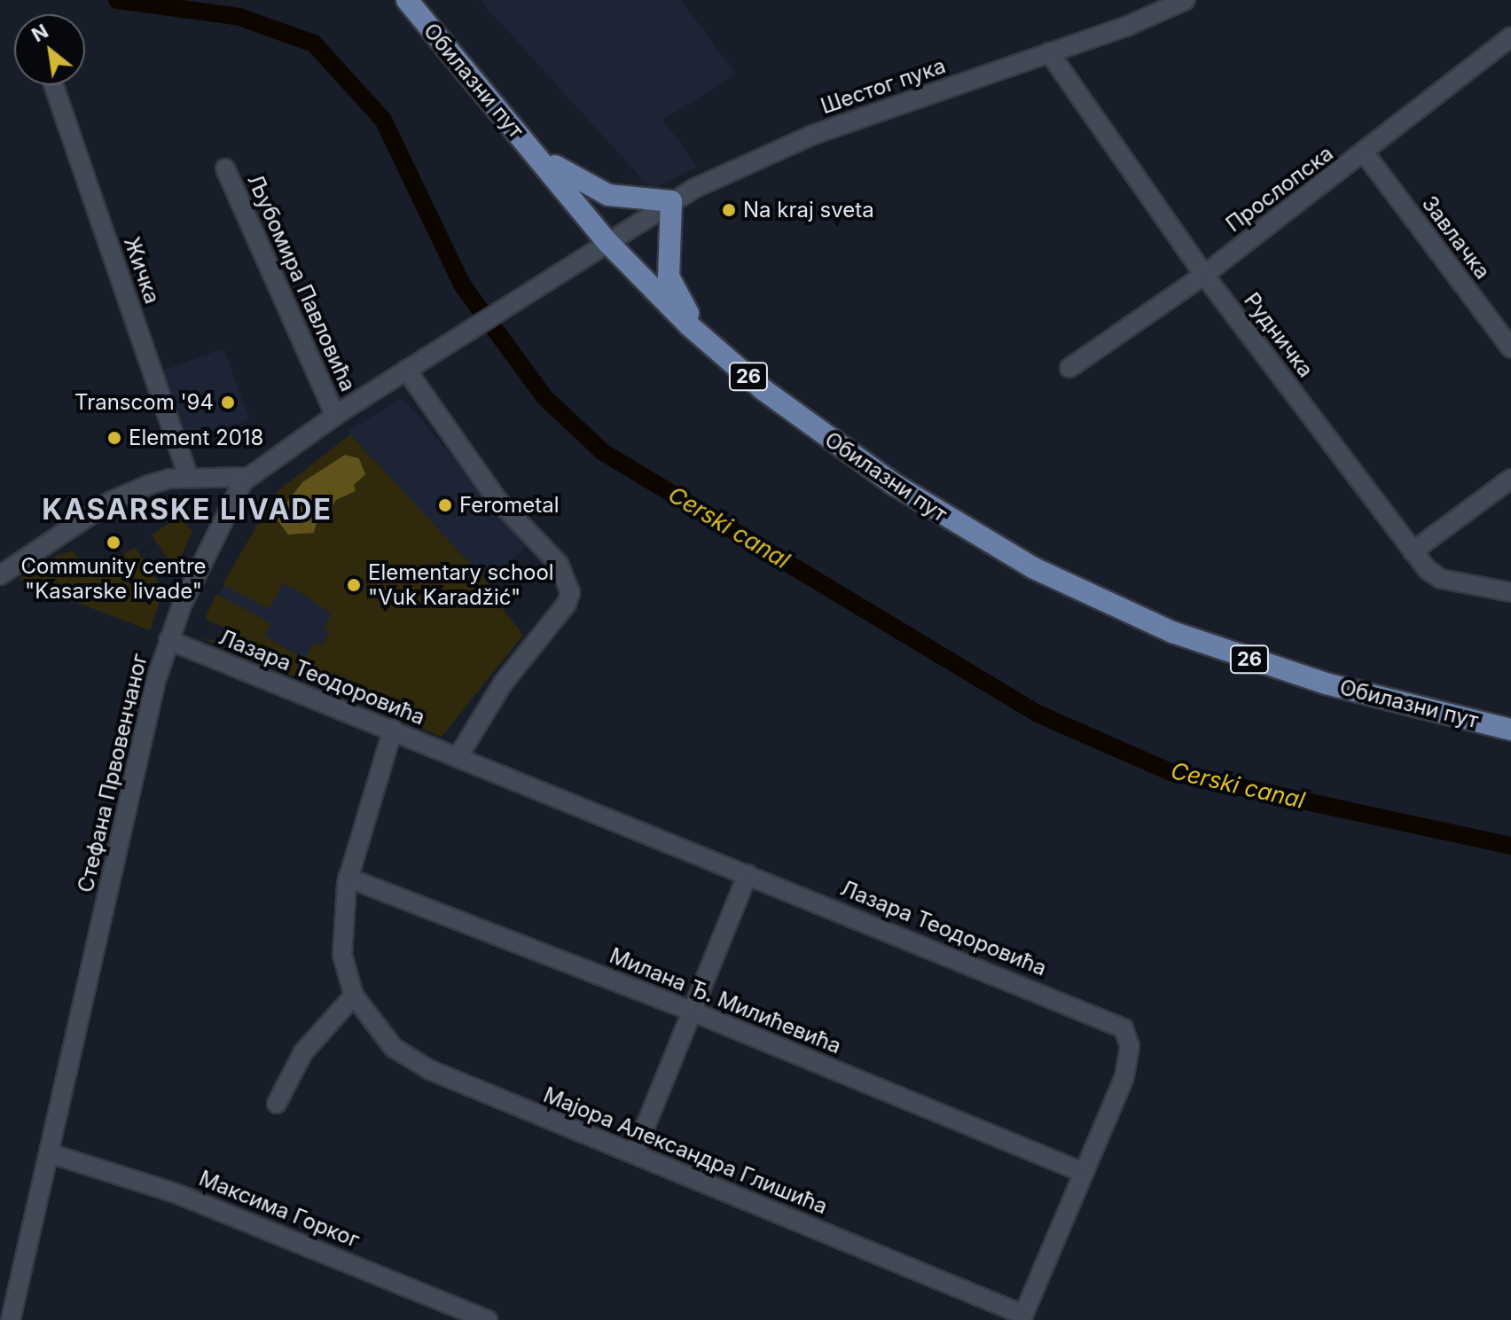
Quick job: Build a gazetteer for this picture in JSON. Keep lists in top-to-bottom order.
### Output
{
  "streets": {
    "main road": ["Обилазни пут", "26"],
    "street": [
      "Шестог пука",
      "Прослопска",
      "Завлачка",
      "Жичка",
      "Љубомира Павловића",
      "Рудничка",
      "Лазара Теодоровића",
      "Стефана Првовенчаног",
      "Милана Ђ. Милићевића",
      "Мајора Александра Глишића",
      "Максима Горког"
    ]
  },
  "crossings": [
    ["Обилазни пут", "Шестог пука"],
    ["Шестог пука", "Рудничка"],
    ["Шестог пука", "Стефана Првовенчаног"],
    ["Прослопска", "Завлачка"],
    ["Прослопска", "Рудничка"],
    ["Љубомира Павловића", "Стефана Првовенчаног"],
    ["Лазара Теодоровића", "Стефана Првовенчаног"],
    ["Лазара Теодоровића", "Милана Ђ. Милићевића"],
    ["Лазара Теодоровића", "Мајора Александра Глишића"],
    ["Стефана Првовенчаног", "Максима Горког"],
    ["Милана Ђ. Милићевића", "Мајора Александра Глишића"]
  ],
  "districts": ["KASARSKE LIVADE"],
  "water": ["Cerski canal"],
  "places": [
    "Na kraj sveta",
    "Transcom '94",
    "Element 2018",
    "Ferometal",
    "Community centre \"Kasarske livade\"",
    "Elementary school \"Vuk Karadžić\""
  ],
  "north": "top left"
}
